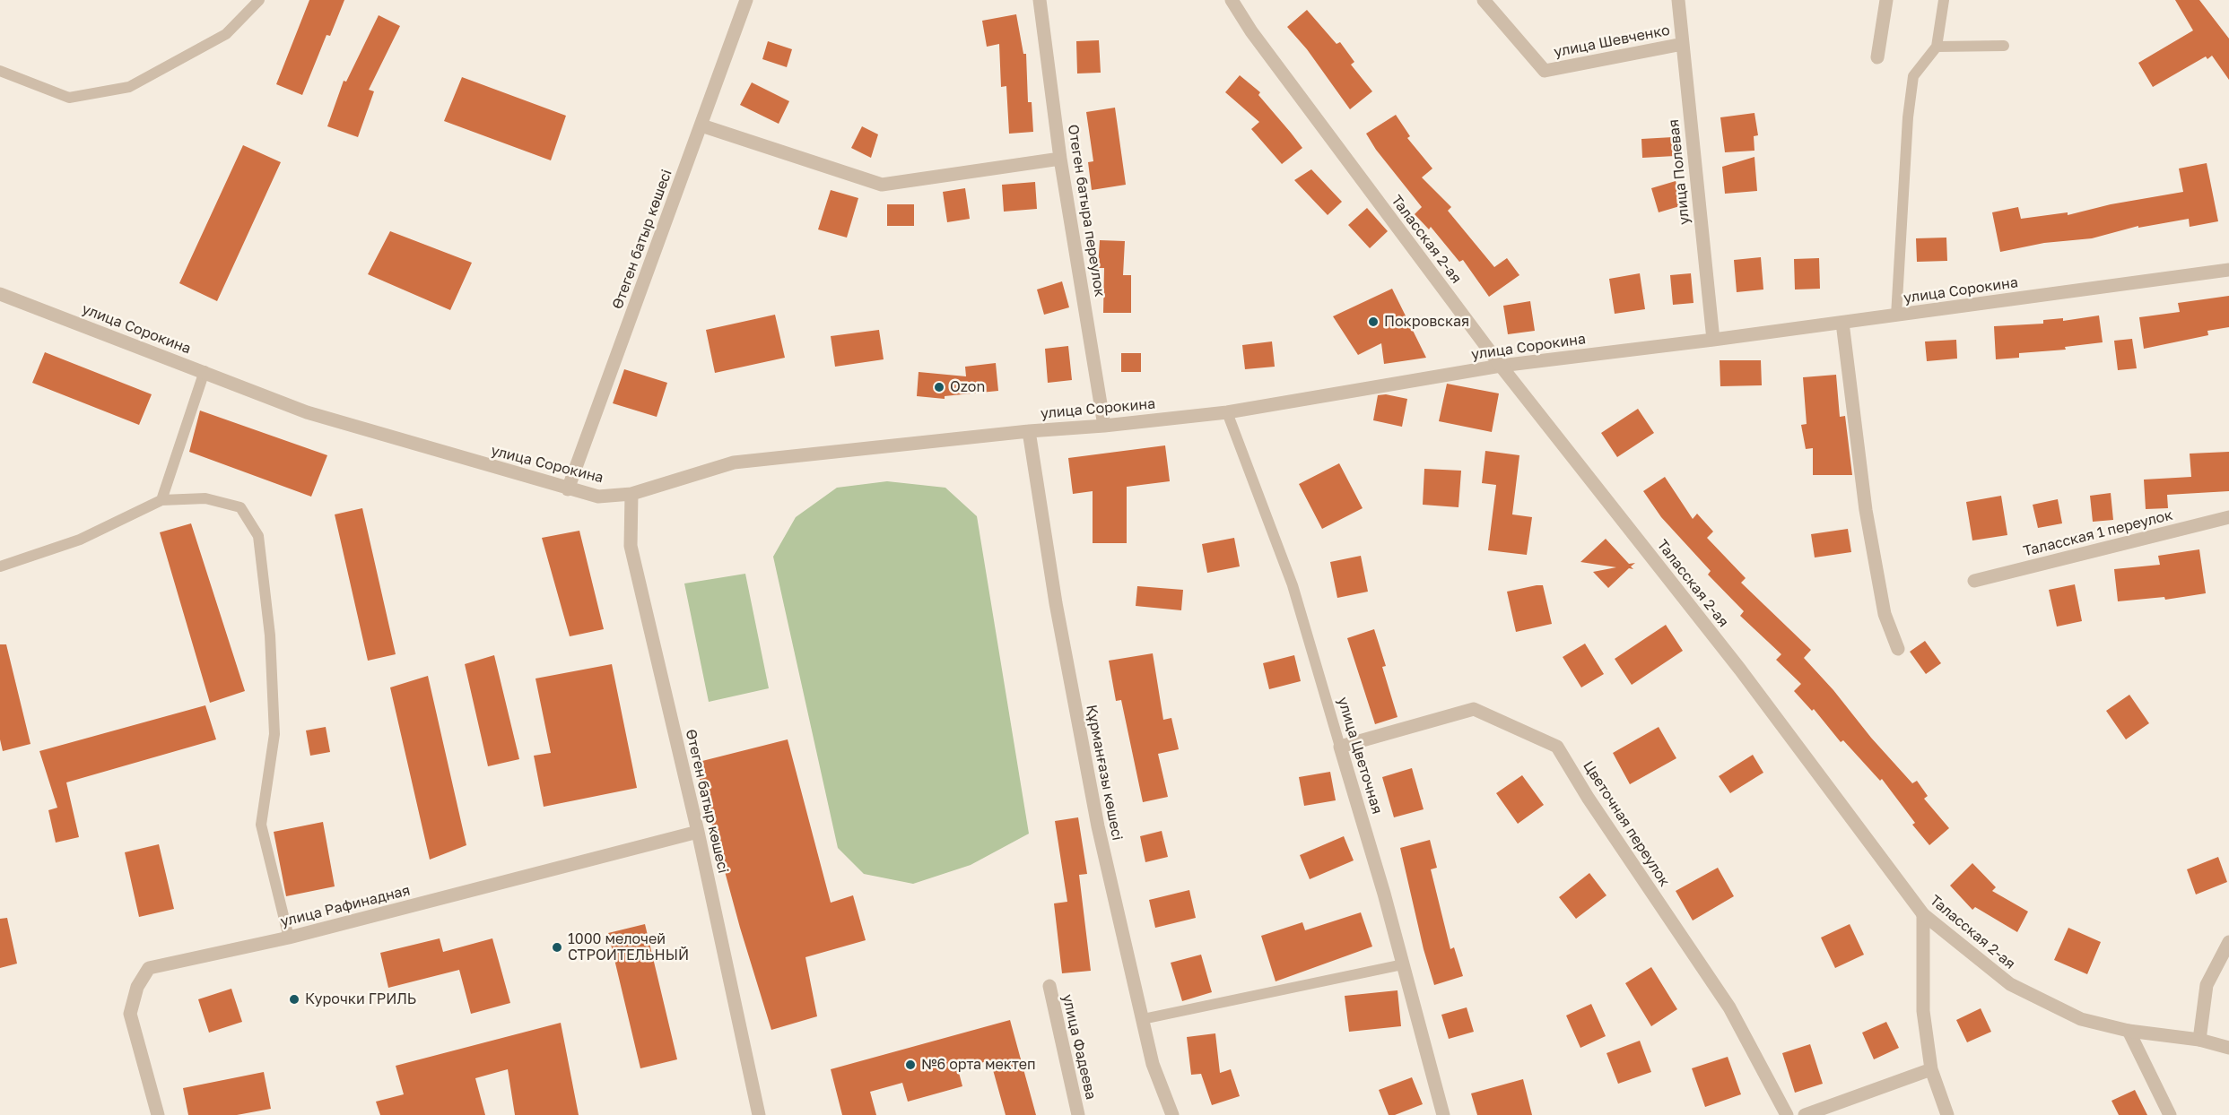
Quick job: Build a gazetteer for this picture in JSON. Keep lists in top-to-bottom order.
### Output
{
  "streets": {
    "street": [
      "улица Шевченко",
      "улица Полевая",
      "Отеген батыра переулок",
      "Өтеген батыр көшесі",
      "Таласская 2-ая",
      "улица Сорокина",
      "Таласская 1 переулок",
      "улица Цветочная",
      "Құрманғазы көшесі",
      "Цветочная переулок",
      "улица Рафинадная",
      "улица Фадеева"
    ]
  },
  "crossings": [
    ["улица Шевченко", "улица Полевая"],
    ["улица Полевая", "улица Сорокина"],
    ["Отеген батыра переулок", "улица Сорокина"],
    ["Өтеген батыр көшесі", "улица Сорокина"],
    ["Өтеген батыр көшесі", "улица Рафинадная"],
    ["Таласская 2-ая", "улица Сорокина"],
    ["улица Сорокина", "улица Цветочная"],
    ["улица Сорокина", "Құрманғазы көшесі"],
    ["улица Цветочная", "Цветочная переулок"]
  ],
  "places": [
    "Покровская",
    "Ozon",
    "1000 мелочей СТРОИТЕЛЬНЫЙ",
    "Курочки ГРИЛЬ",
    "№6 орта мектеп"
  ]
}
